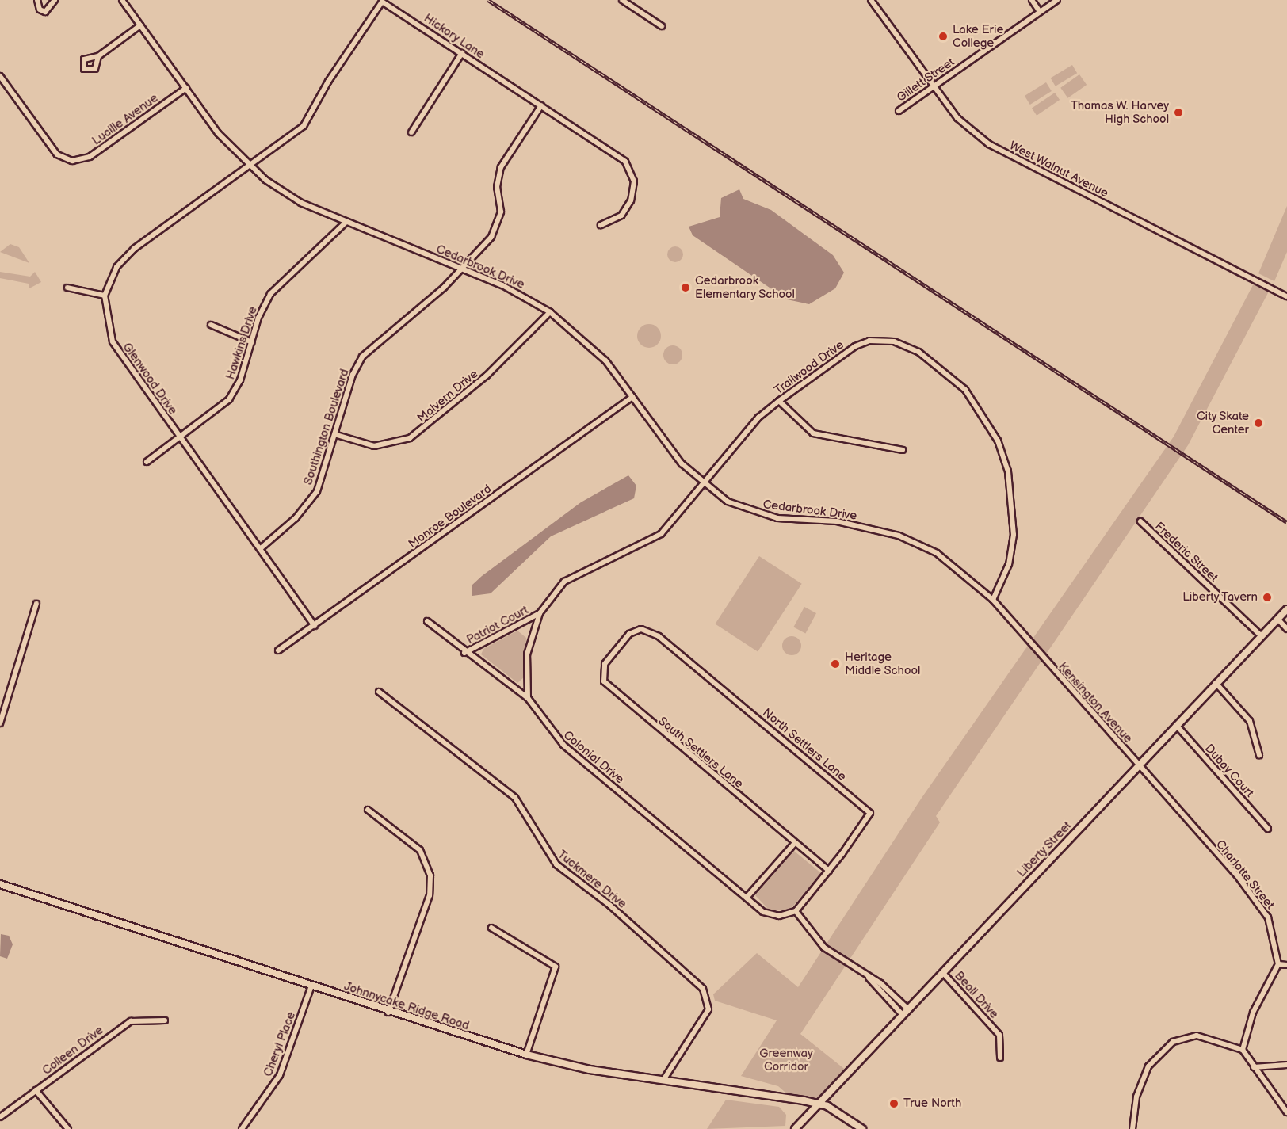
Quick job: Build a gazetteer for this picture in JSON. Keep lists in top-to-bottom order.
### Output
{
  "streets": {
    "main road": ["Johnnycake Ridge Road"],
    "street": [
      "Hickory Lane",
      "Gillett Street",
      "Lucille Avenue",
      "West Walnut Avenue",
      "Cedarbrook Drive",
      "Hawkins Drive",
      "Trailwood Drive",
      "Glenwood Drive",
      "Malvern Drive",
      "Southington Boulevard",
      "Monroe Boulevard",
      "Frederic Street",
      "Patriot Court",
      "Kensington Avenue",
      "North Settlers Lane",
      "South Settlers Lane",
      "Colonial Drive",
      "Dubay Court",
      "Liberty Street",
      "Charlotte Street",
      "Tuckmere Drive",
      "Beall Drive",
      "Cheryl Place",
      "Colleen Drive"
    ]
  },
  "crossings": [
    ["Hickory Lane", "Cedarbrook Drive"],
    ["Hickory Lane", "Southington Boulevard"],
    ["Gillett Street", "West Walnut Avenue"],
    ["Lucille Avenue", "Cedarbrook Drive"],
    ["Cedarbrook Drive", "Hawkins Drive"],
    ["Cedarbrook Drive", "Trailwood Drive"],
    ["Cedarbrook Drive", "Malvern Drive"],
    ["Cedarbrook Drive", "Southington Boulevard"],
    ["Cedarbrook Drive", "Monroe Boulevard"],
    ["Cedarbrook Drive", "Kensington Avenue"],
    ["Hawkins Drive", "Glenwood Drive"],
    ["Trailwood Drive", "Kensington Avenue"],
    ["Glenwood Drive", "Southington Boulevard"],
    ["Glenwood Drive", "Monroe Boulevard"],
    ["Malvern Drive", "Southington Boulevard"],
    ["Frederic Street", "Liberty Street"],
    ["Patriot Court", "Colonial Drive"],
    ["Kensington Avenue", "Liberty Street"],
    ["Kensington Avenue", "Charlotte Street"],
    ["North Settlers Lane", "South Settlers Lane"],
    ["North Settlers Lane", "Colonial Drive"],
    ["Dubay Court", "Liberty Street"],
    ["Liberty Street", "Charlotte Street"],
    ["Liberty Street", "Beall Drive"],
    ["Liberty Street", "Johnnycake Ridge Road"],
    ["Tuckmere Drive", "Johnnycake Ridge Road"],
    ["Johnnycake Ridge Road", "Cheryl Place"]
  ],
  "parks": ["Greenway Corridor"],
  "places": [
    "Lake Erie College",
    "Thomas W. Harvey High School",
    "Cedarbrook Elementary School",
    "City Skate Center",
    "Liberty Tavern",
    "Heritage Middle School",
    "True North"
  ]
}
